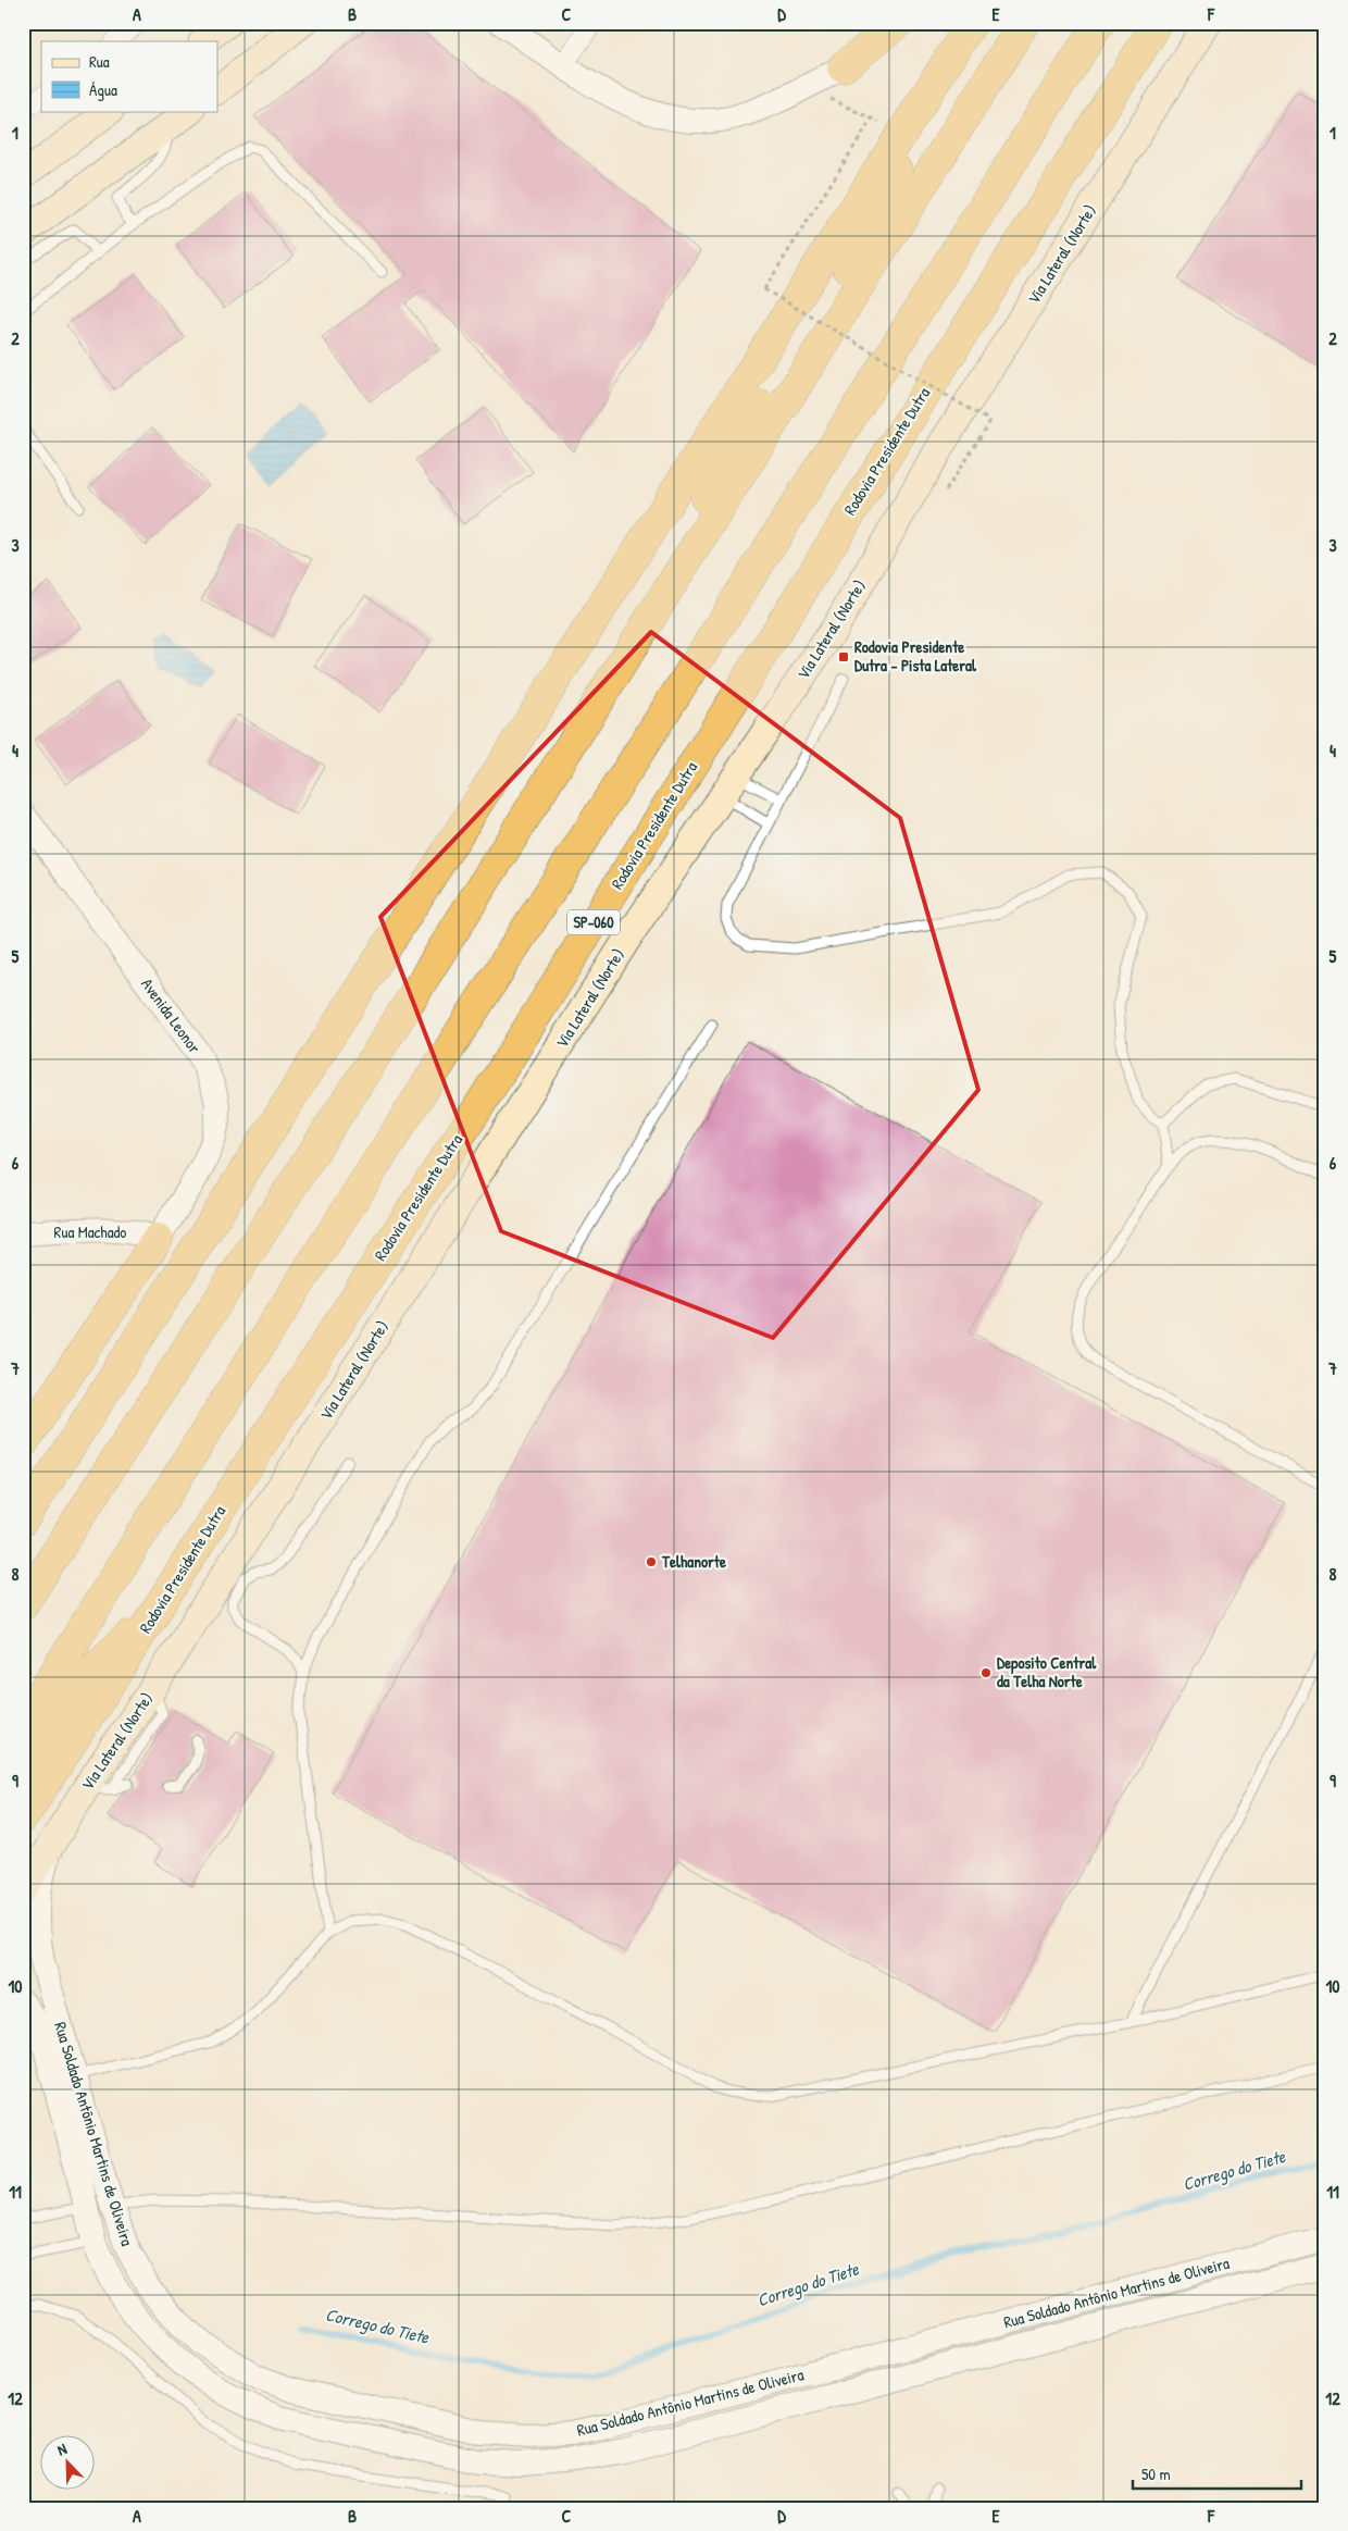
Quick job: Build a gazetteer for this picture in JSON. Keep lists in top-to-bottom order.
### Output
{
  "streets": {
    "highway": ["Rodovia Presidente Dutra", "SP-060"],
    "main road": ["Via Lateral (Norte)"],
    "street": ["Avenida Leonor", "Rua Machado", "Rua Soldado Antônio Martins de Oliveira"]
  },
  "crossings": [
    ["Via Lateral (Norte)", "Rua Soldado Antônio Martins de Oliveira"],
    ["Avenida Leonor", "Rua Machado"]
  ],
  "water": ["Corrego do Tiete"],
  "places": {
    "transit": ["Rodovia Presidente Dutra - Pista Lateral"],
    "other": ["Telhanorte", "Deposito Central da Telha Norte"]
  },
  "legend": ["Rua", "Água"],
  "scale_bar": "50 m",
  "north": "top left",
  "grid": {
    "columns": [
      "A",
      "B",
      "C",
      "D",
      "E",
      "F"
    ],
    "rows": [
      "1",
      "2",
      "3",
      "4",
      "5",
      "6",
      "7",
      "8",
      "9",
      "10",
      "11",
      "12"
    ]
  }
}
